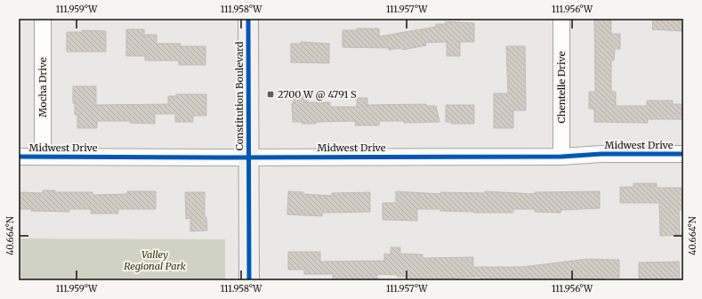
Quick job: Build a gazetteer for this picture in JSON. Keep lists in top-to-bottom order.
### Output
{
  "streets": {
    "main road": ["Constitution Boulevard"],
    "street": ["Mocha Drive", "Chentelle Drive", "Midwest Drive"]
  },
  "crossings": [
    ["Mocha Drive", "Midwest Drive"],
    ["Chentelle Drive", "Midwest Drive"],
    ["Constitution Boulevard", "Midwest Drive"]
  ],
  "parks": ["Valley Regional Park"],
  "places": {
    "transit": ["2700 W @ 4791 S"]
  },
  "coordinates": [
    "111.959°W",
    "111.958°W",
    "111.957°W",
    "111.956°W",
    "40.664°N"
  ]
}
